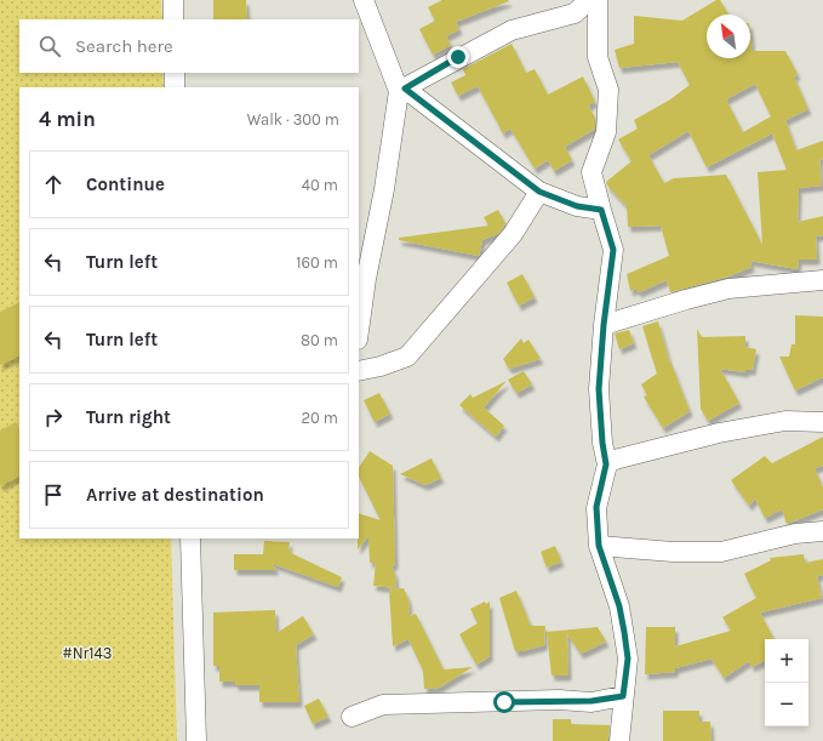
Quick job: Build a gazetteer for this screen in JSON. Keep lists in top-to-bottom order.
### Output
{
  "parks": ["#Nr143"],
  "north": "top left",
  "page": {
    "search": "Search here",
    "heading": ["4 min", "Walk · 300 m"],
    "list": [
      ["Continue", "40 m"],
      ["Turn left", "160 m"],
      ["Turn left", "80 m"],
      ["Turn right", "20 m"],
      "Arrive at destination"
    ],
    "map_buttons": ["+", "−"]
  }
}
